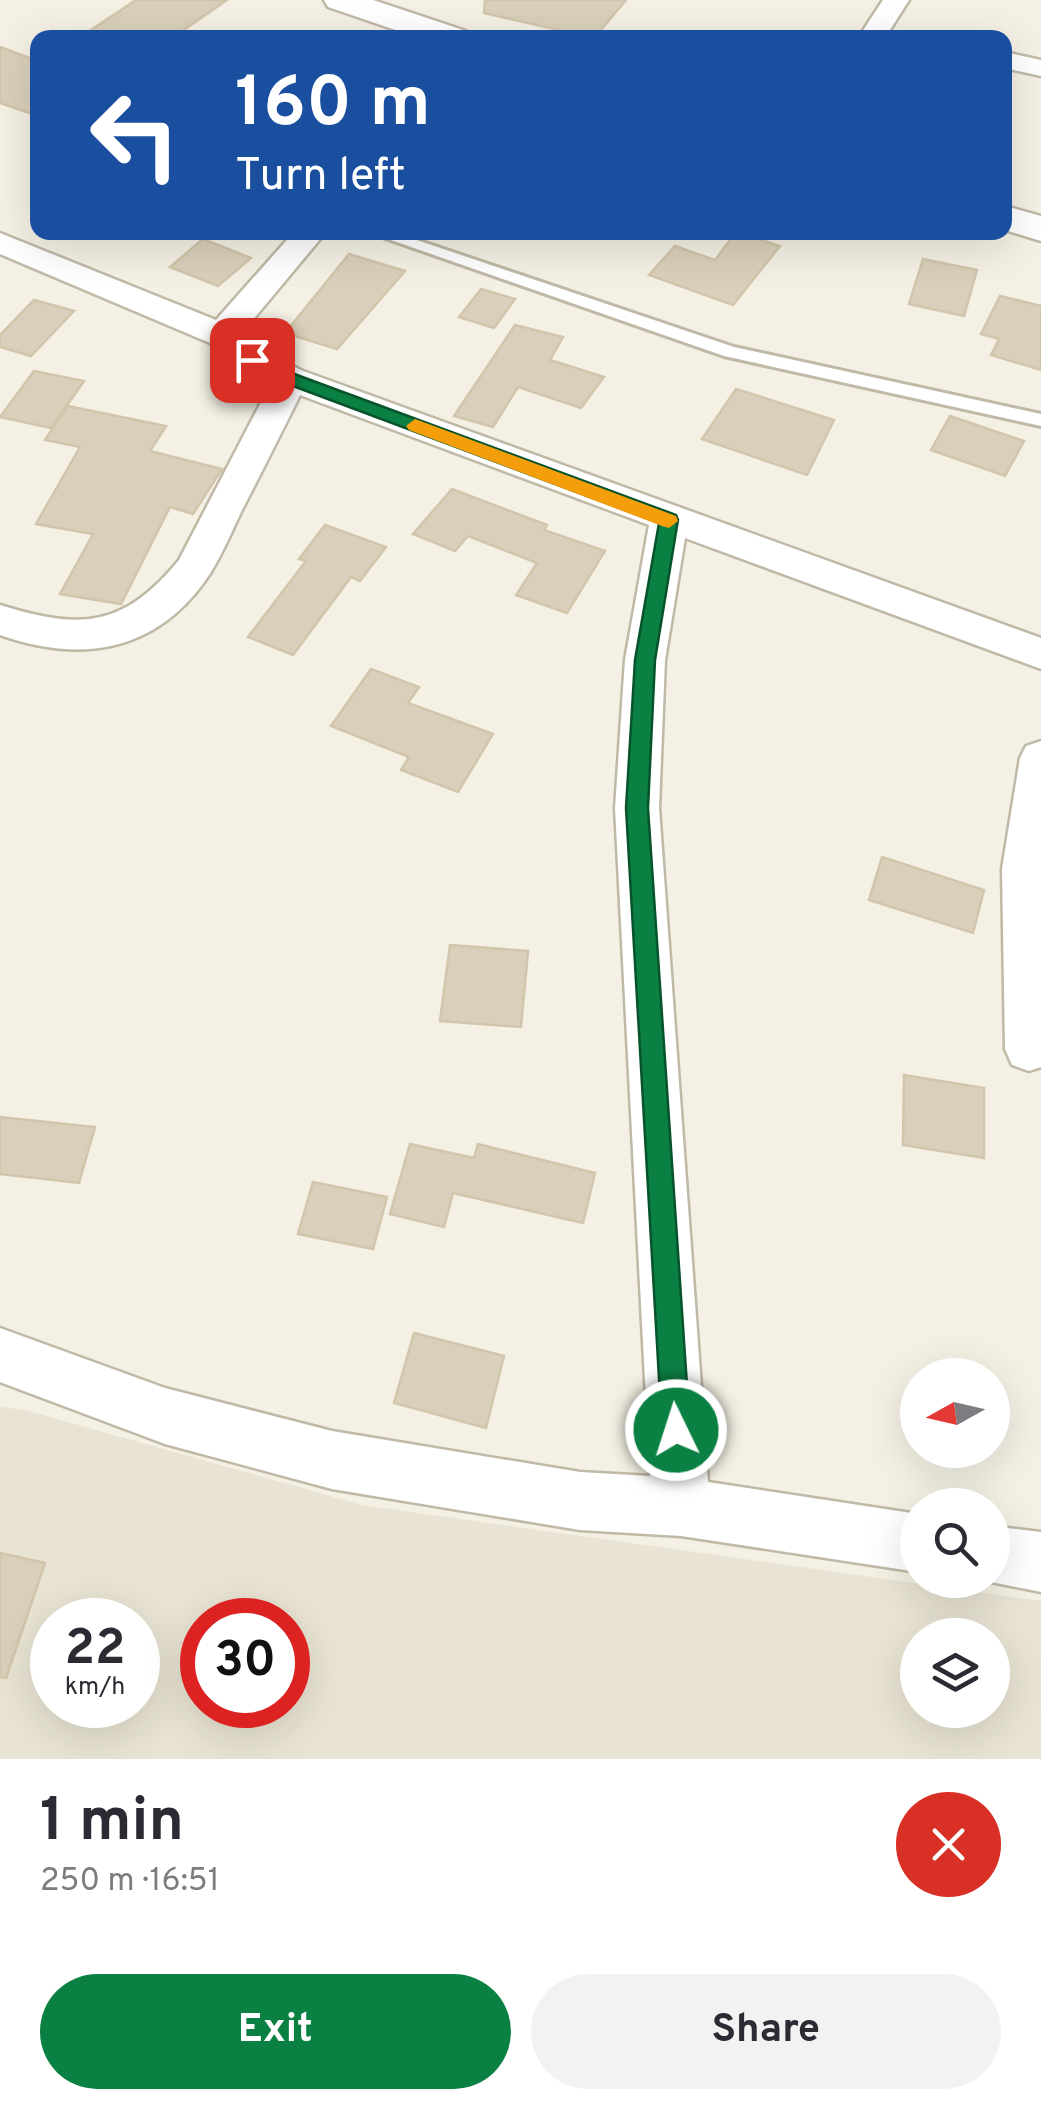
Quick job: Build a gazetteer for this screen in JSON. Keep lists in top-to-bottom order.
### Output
{
  "north": "left",
  "page": {
    "turn": ["160 m", "Turn left"],
    "speed": "22 km/h",
    "limit": "30",
    "heading": ["1 min", "250 m · 16:51"],
    "buttons": ["Exit", "Share"]
  }
}
